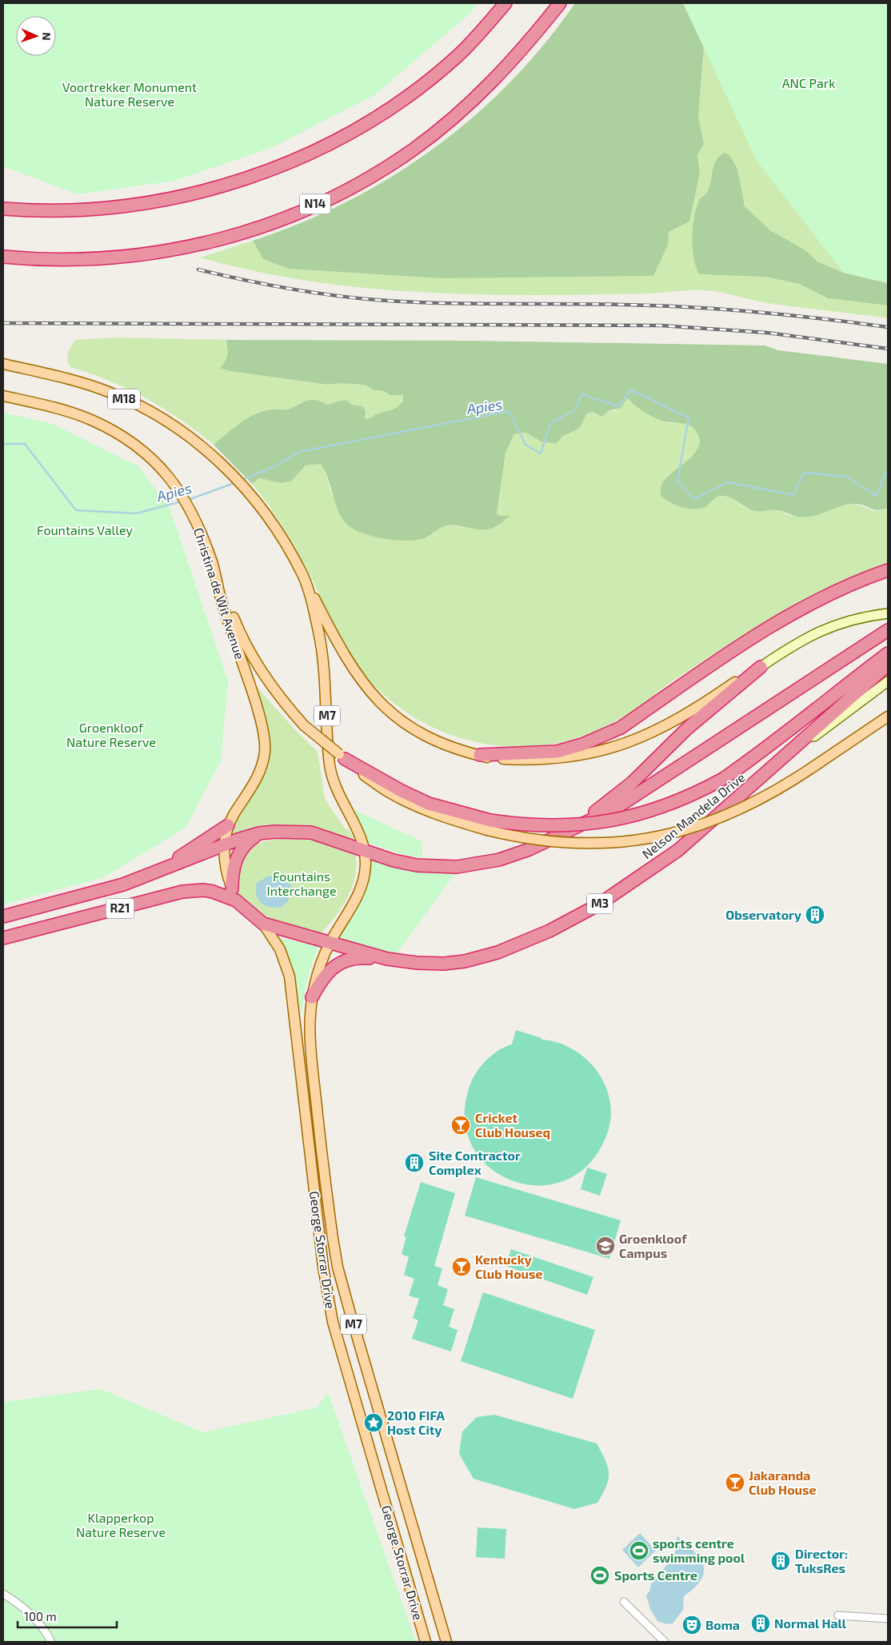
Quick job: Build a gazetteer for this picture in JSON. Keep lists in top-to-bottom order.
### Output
{
  "streets": {
    "highway": [
      "N14",
      "M7",
      "Nelson Mandela Drive",
      "M3",
      "R21"
    ],
    "main road": ["M18", "Christina de Wit Avenue", "George Storrar Drive"]
  },
  "crossings": [
    ["M18", "M7"],
    ["Christina de Wit Avenue", "M7"],
    ["Christina de Wit Avenue", "Nelson Mandela Drive"],
    ["Christina de Wit Avenue", "M3"],
    ["Christina de Wit Avenue", "R21"],
    ["Christina de Wit Avenue", "George Storrar Drive"],
    ["M7", "Nelson Mandela Drive"],
    ["M7", "M3"],
    ["M7", "R21"],
    ["M7", "George Storrar Drive"],
    ["Nelson Mandela Drive", "M3"],
    ["Nelson Mandela Drive", "R21"],
    ["Nelson Mandela Drive", "George Storrar Drive"],
    ["M3", "R21"],
    ["M3", "George Storrar Drive"],
    ["R21", "George Storrar Drive"]
  ],
  "water": ["Apies"],
  "parks": [
    "ANC Park",
    "Voortrekker Monument Nature Reserve",
    "Fountains Valley",
    "Groenkloof Nature Reserve",
    "Fountains Interchange",
    "Klapperkop Nature Reserve"
  ],
  "places": {
    "building": [
      "Observatory",
      "Site Contractor Complex",
      "Director: TuksRes",
      "Normal Hall"
    ],
    "bar": ["Cricket Club Houseq", "Kentucky Club House", "Jakaranda Club House"],
    "school or university": ["Groenkloof Campus"],
    "place": ["2010 FIFA Host City"],
    "sports": ["sports centre swimming pool", "Sports Centre"],
    "theatre": ["Boma"]
  },
  "scale_bar": "100 m",
  "north": "right"
}
